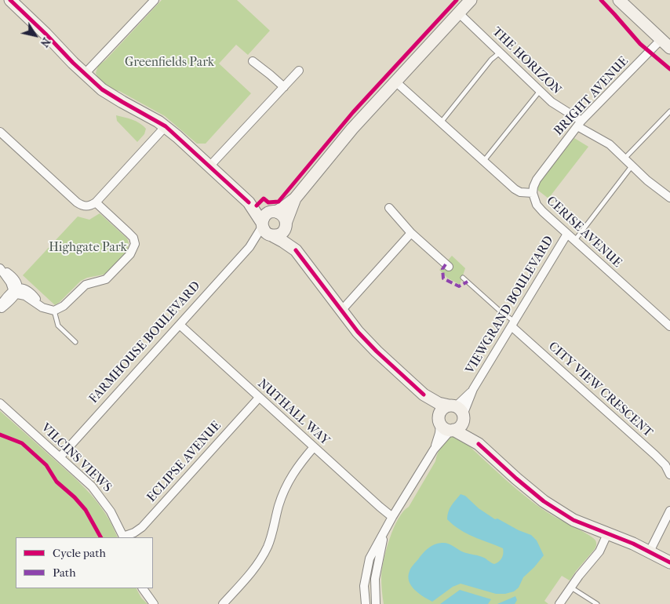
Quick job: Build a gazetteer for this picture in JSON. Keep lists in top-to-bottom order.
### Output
{
  "streets": {
    "street": [
      "THE HORIZON",
      "BRIGHT AVENUE",
      "CERISE AVENUE",
      "VIEWGRAND BOULEVARD",
      "FARMHOUSE BOULEVARD",
      "CITY VIEW CRESCENT",
      "NUTHALL WAY",
      "VILCINS VIEWS",
      "ECLIPSE AVENUE"
    ]
  },
  "crossings": [
    ["THE HORIZON", "BRIGHT AVENUE"],
    ["BRIGHT AVENUE", "CERISE AVENUE"],
    ["CERISE AVENUE", "VIEWGRAND BOULEVARD"],
    ["VIEWGRAND BOULEVARD", "CITY VIEW CRESCENT"],
    ["FARMHOUSE BOULEVARD", "NUTHALL WAY"],
    ["FARMHOUSE BOULEVARD", "VILCINS VIEWS"],
    ["NUTHALL WAY", "ECLIPSE AVENUE"],
    ["VILCINS VIEWS", "ECLIPSE AVENUE"]
  ],
  "parks": ["Greenfields Park", "Highgate Park"],
  "legend": ["Cycle path", "Path"],
  "north": "bottom right"
}
